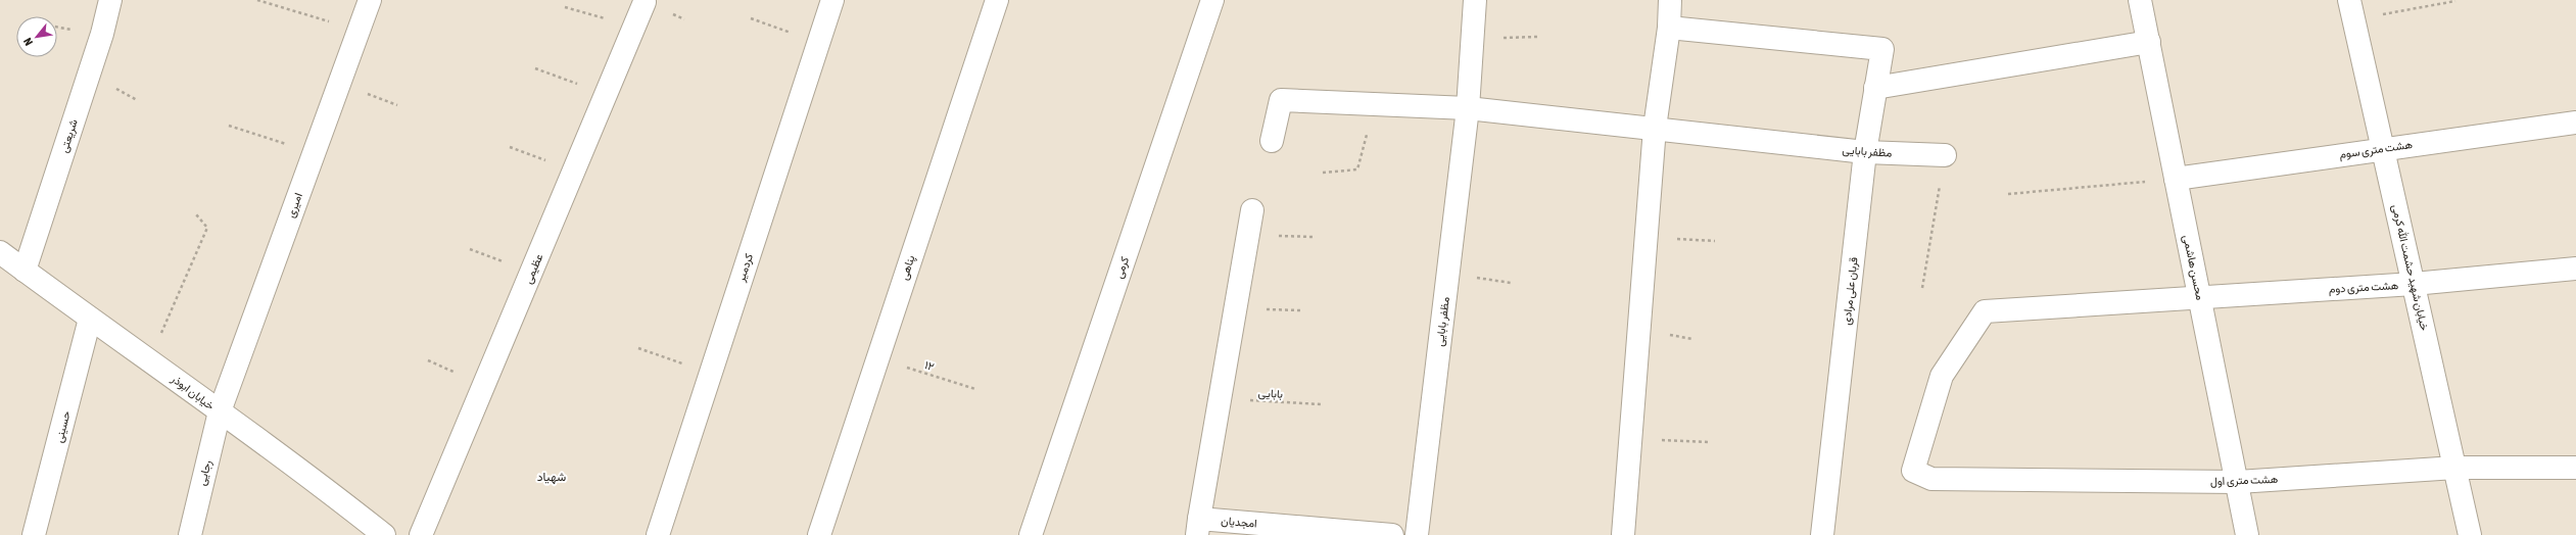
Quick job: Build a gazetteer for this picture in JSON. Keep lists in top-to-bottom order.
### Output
{
  "streets": {
    "street": [
      "شریعتی",
      "هشت متری سوم",
      "مظفر بابایی",
      "امیری",
      "کردمیر",
      "پناهی",
      "کرمی",
      "محسن هاشمی",
      "خیابان شهید حشمت الله کرمی",
      "عظیمی",
      "هشت متری دوم",
      "قربان علی مرادی",
      "خیابان ابوذر",
      "حسینی",
      "رجایی",
      "هشت متری اول",
      "امجدیان"
    ],
    "path": ["۱۲", "بابایی"]
  },
  "crossings": [
    ["شریعتی", "خیابان ابوذر"],
    ["هشت متری سوم", "محسن هاشمی"],
    ["هشت متری سوم", "خیابان شهید حشمت الله کرمی"],
    ["مظفر بابایی", "قربان علی مرادی"],
    ["امیری", "خیابان ابوذر"],
    ["امیری", "رجایی"],
    ["پناهی", "۱۲"],
    ["محسن هاشمی", "هشت متری دوم"],
    ["محسن هاشمی", "هشت متری اول"],
    ["خیابان شهید حشمت الله کرمی", "هشت متری دوم"],
    ["خیابان شهید حشمت الله کرمی", "هشت متری اول"],
    ["هشت متری دوم", "هشت متری اول"],
    ["خیابان ابوذر", "حسینی"],
    ["خیابان ابوذر", "رجایی"]
  ],
  "districts": ["شهیاد"],
  "north": "bottom left"
}
